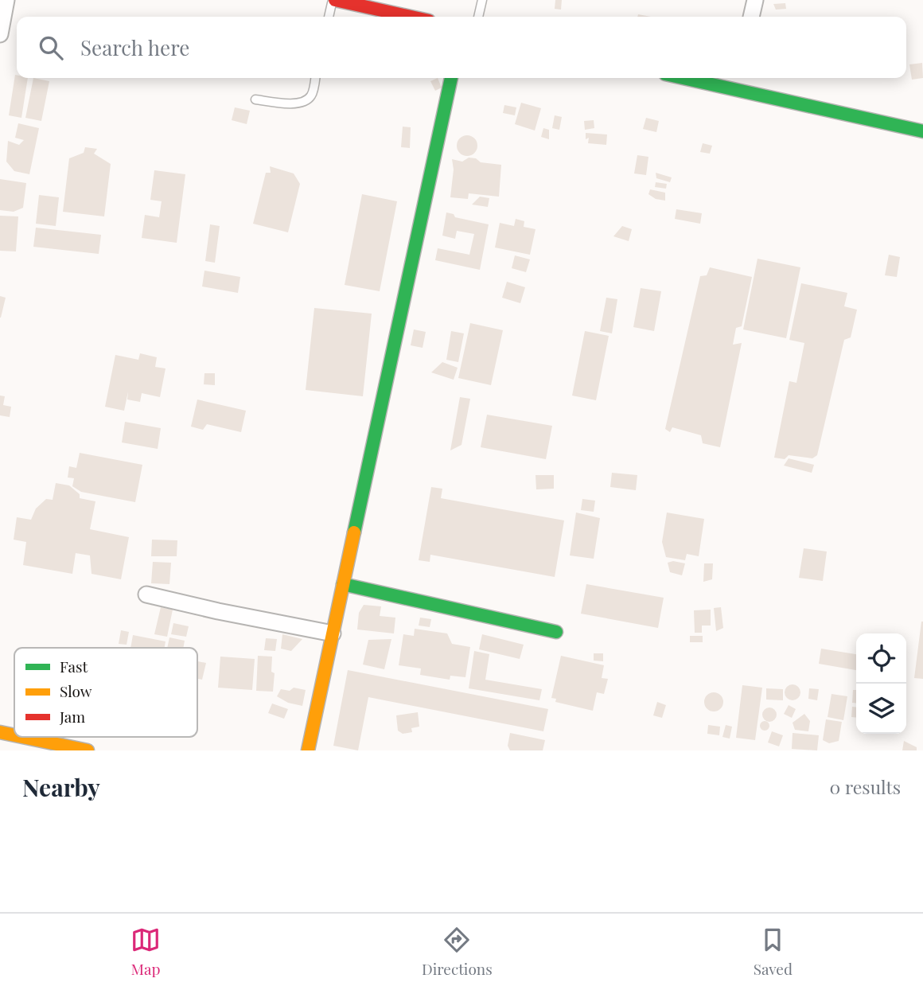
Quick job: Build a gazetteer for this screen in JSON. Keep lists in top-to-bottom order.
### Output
{
  "legend": ["Fast", "Slow", "Jam"],
  "page": {
    "search": "Search here",
    "heading": ["Nearby", "0 results"],
    "nav": ["Map", "Directions", "Saved"]
  }
}
